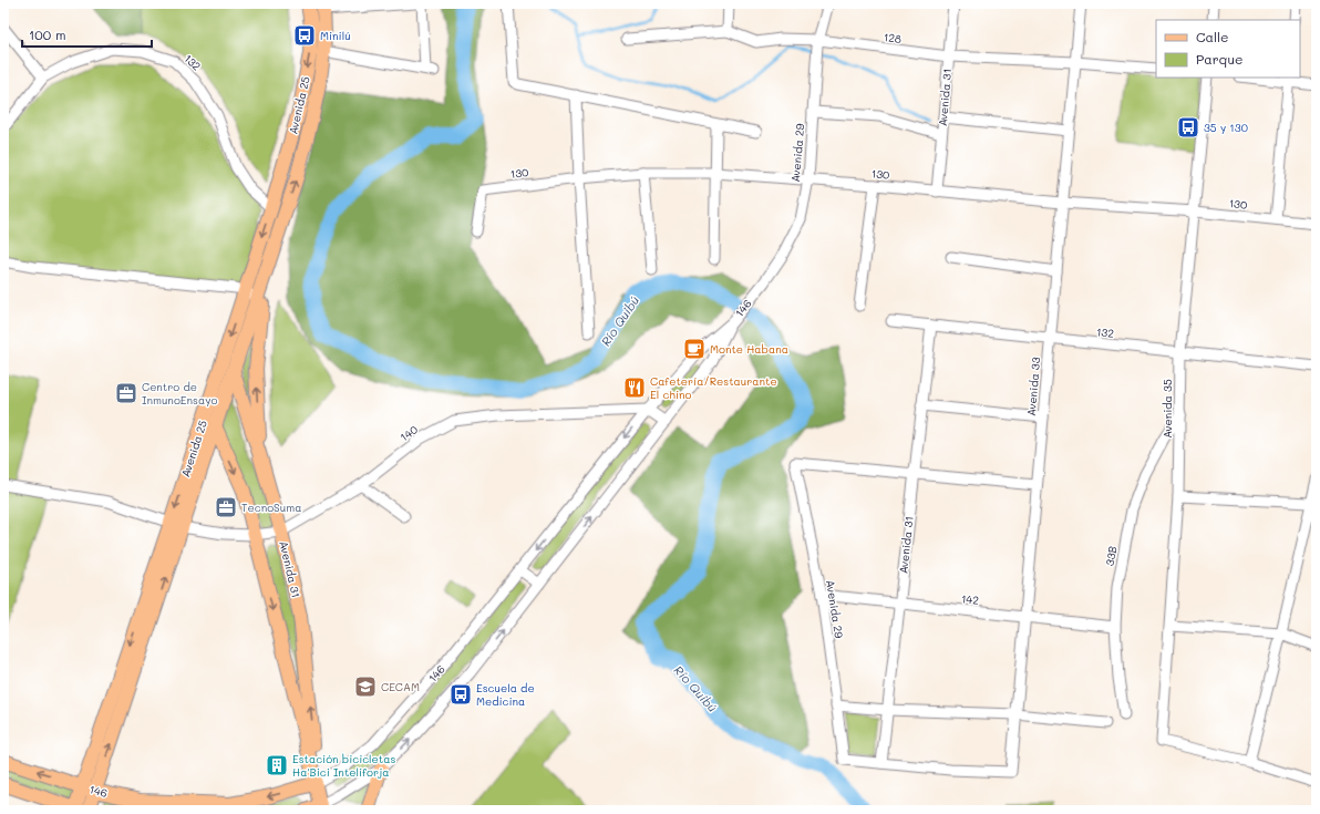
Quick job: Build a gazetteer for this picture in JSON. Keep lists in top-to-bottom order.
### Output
{
  "streets": {
    "main road": ["Avenida 31", "Avenida 25", "146"],
    "street": [
      "128",
      "132",
      "Avenida 29",
      "130",
      "Avenida 33",
      "Avenida 35",
      "140",
      "33B",
      "142"
    ]
  },
  "crossings": [
    ["128", "Avenida 31"],
    ["128", "Avenida 29"],
    ["128", "Avenida 33"],
    ["132", "Avenida 31"],
    ["132", "Avenida 25"],
    ["132", "Avenida 33"],
    ["132", "Avenida 35"],
    ["Avenida 31", "Avenida 25"],
    ["Avenida 31", "Avenida 29"],
    ["Avenida 31", "130"],
    ["Avenida 31", "146"],
    ["Avenida 31", "Avenida 33"],
    ["Avenida 31", "140"],
    ["Avenida 31", "142"],
    ["Avenida 25", "146"],
    ["Avenida 25", "140"],
    ["Avenida 29", "130"],
    ["Avenida 29", "146"],
    ["Avenida 29", "Avenida 33"],
    ["Avenida 29", "142"],
    ["130", "Avenida 33"],
    ["130", "Avenida 35"],
    ["146", "140"],
    ["Avenida 33", "142"],
    ["Avenida 35", "33B"],
    ["33B", "142"]
  ],
  "water": ["Río Quibú"],
  "places": {
    "bus stop": ["Minilú", "35 y 130", "Escuela de Medicina"],
    "cafe": ["Monte Habana"],
    "restaurant": ["Cafetería/Restaurante El chino"],
    "office": ["Centro de InmunoEnsayo", "TecnoSuma"],
    "school or university": ["CECAM"],
    "building": ["Estación bicicletas Ha'Bici Inteliforja"]
  },
  "legend": ["Calle", "Parque"],
  "scale_bar": "100 m"
}
